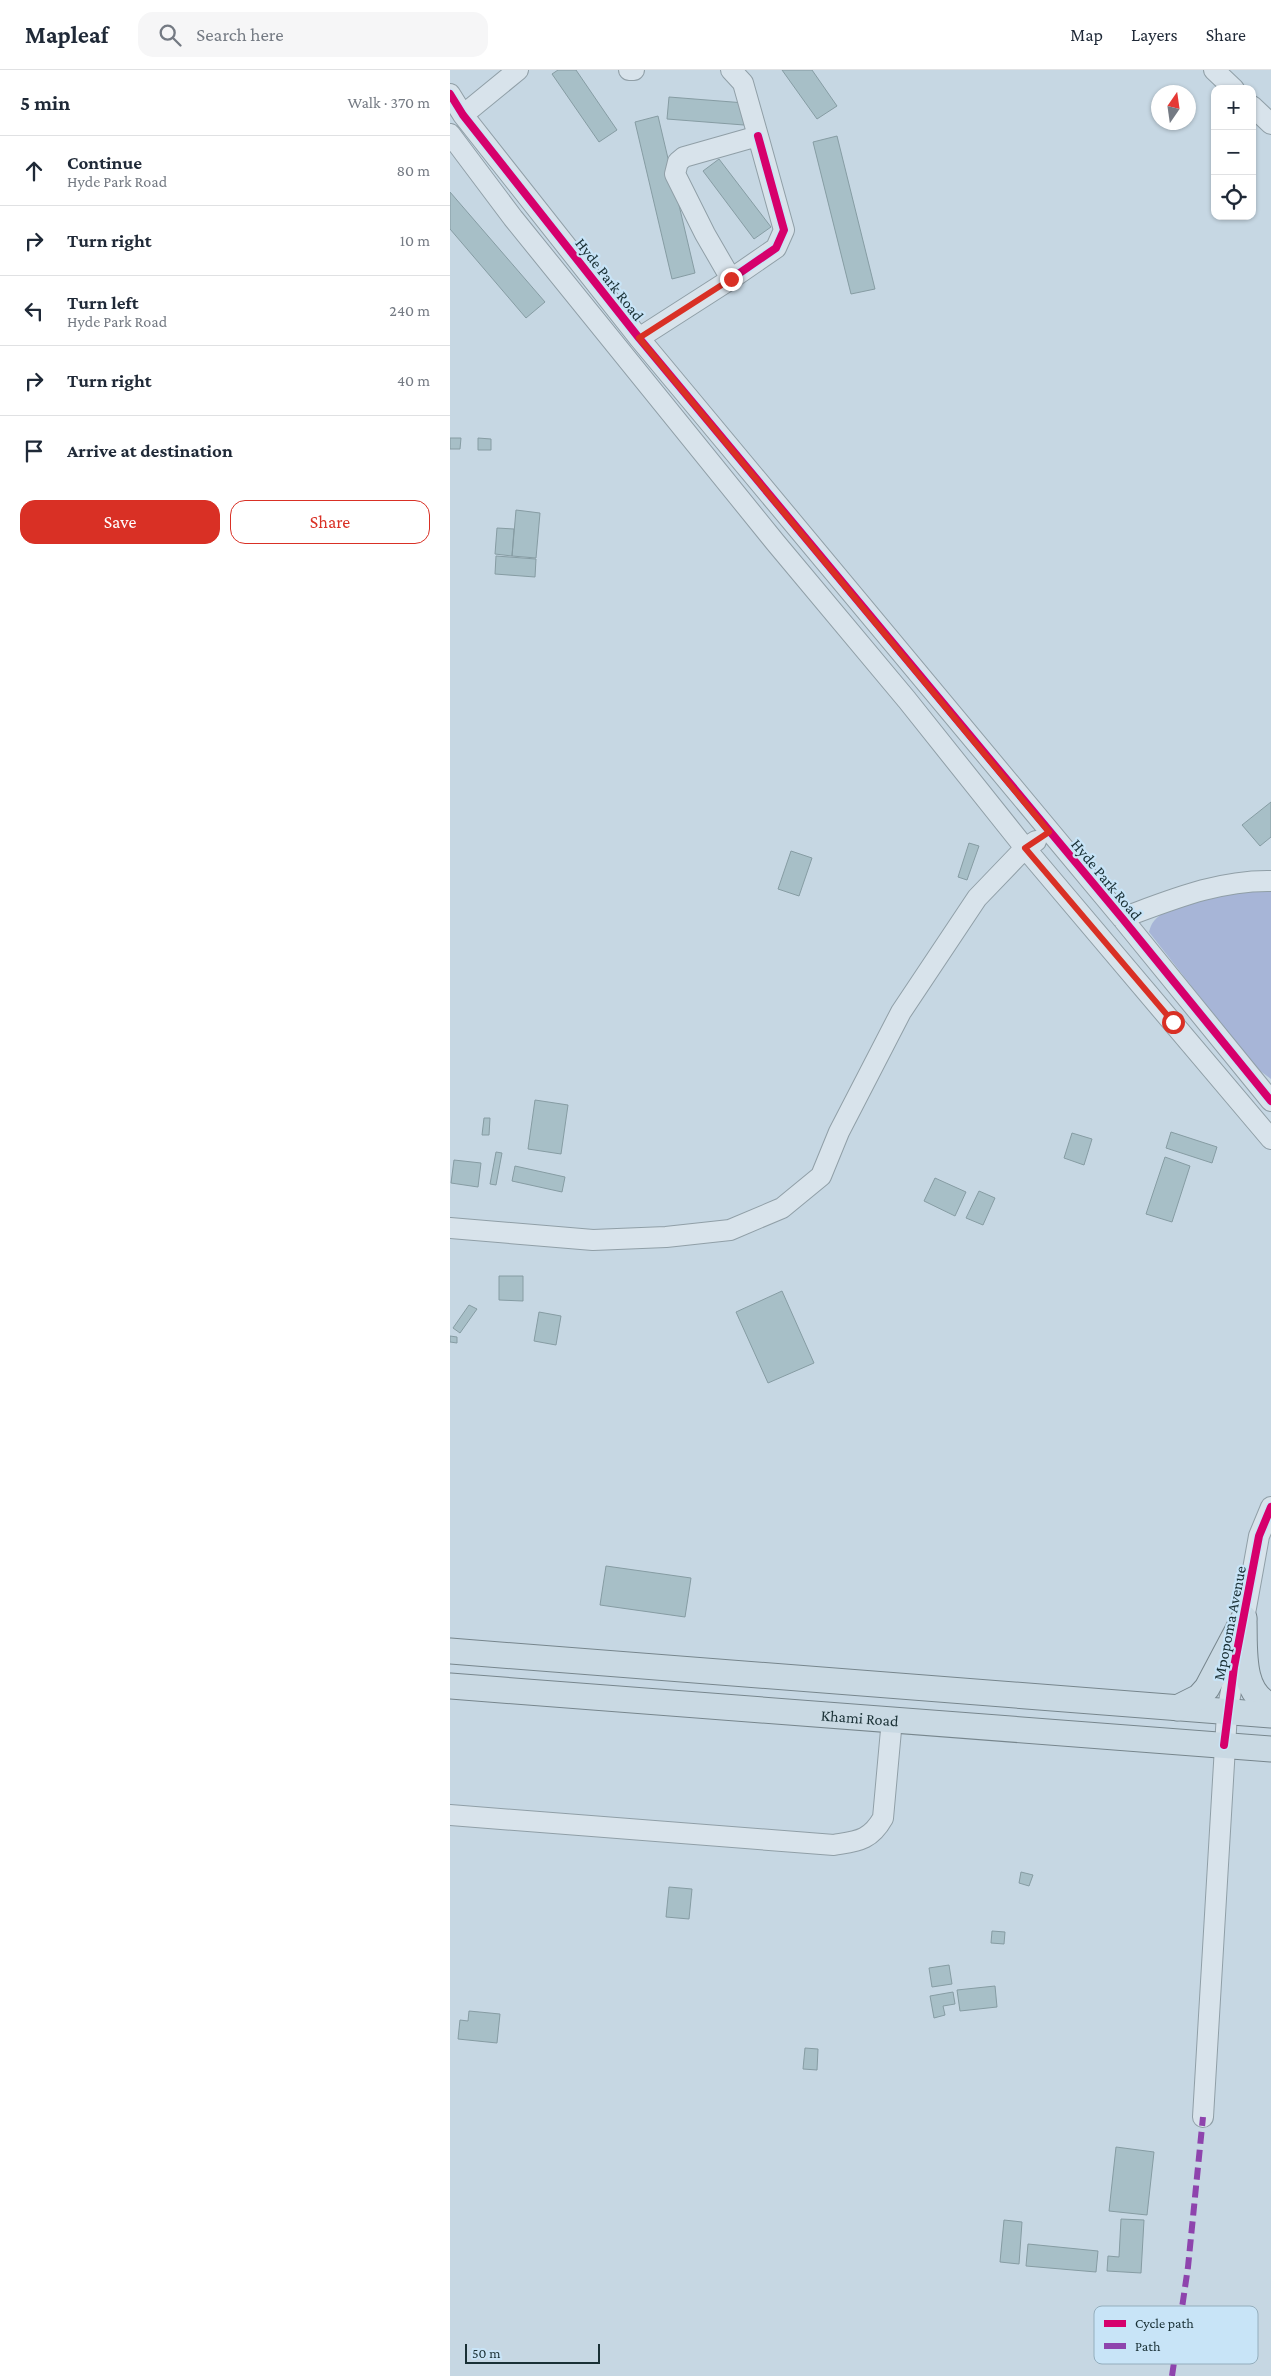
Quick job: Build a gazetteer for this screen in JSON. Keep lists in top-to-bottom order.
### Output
{
  "streets": {
    "main road": ["Khami Road"],
    "street": ["Hyde Park Road", "Mpopoma Avenue"]
  },
  "crossings": [
    ["Mpopoma Avenue", "Khami Road"]
  ],
  "legend": ["Cycle path", "Path"],
  "scale_bar": "50 m",
  "north": "top",
  "page": {
    "header": "Mapleaf",
    "search": "Search here",
    "nav": ["Map", "Layers", "Share"],
    "heading": ["5 min", "Walk · 370 m"],
    "map_buttons": ["+", "−"],
    "list": [
      ["Continue", "Hyde Park Road", "80 m"],
      ["Turn right", "10 m"],
      ["Turn left", "Hyde Park Road", "240 m"],
      ["Turn right", "40 m"],
      "Arrive at destination"
    ],
    "buttons": ["Save", "Share"],
    "scale": "50 m"
  }
}
